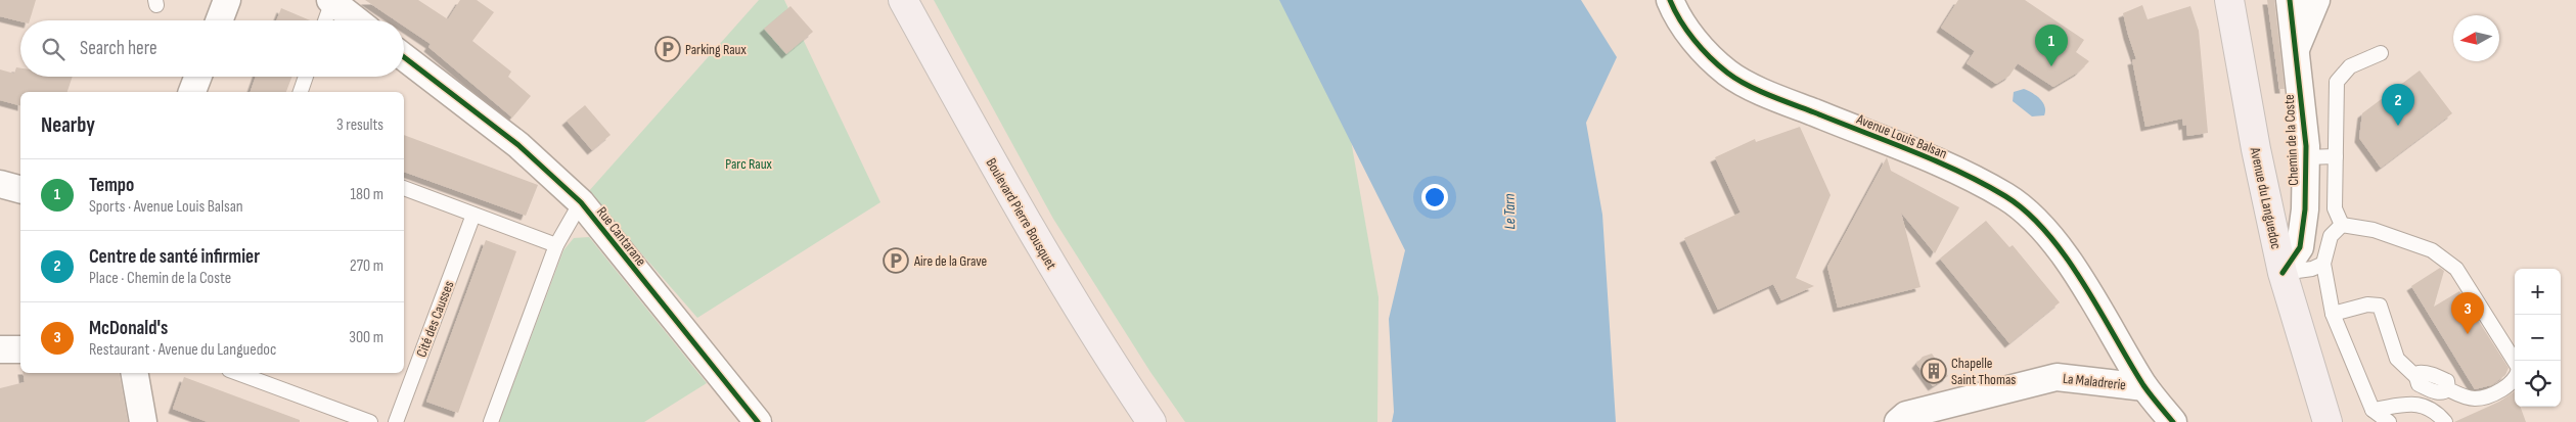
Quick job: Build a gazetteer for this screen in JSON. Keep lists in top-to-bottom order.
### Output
{
  "streets": {
    "main road": ["Avenue du Languedoc", "Boulevard Pierre Bousquet"],
    "street": [
      "Avenue Louis Balsan",
      "Chemin de la Coste",
      "Rue Cantarane",
      "La Maladrerie"
    ],
    "lane": ["Cité des Causses"]
  },
  "crossings": [
    ["Avenue Louis Balsan", "La Maladrerie"],
    ["Chemin de la Coste", "Avenue du Languedoc"]
  ],
  "water": ["Le Tarn"],
  "parks": ["Parc Raux"],
  "places": {
    "parking": ["Parking Raux", "Aire de la Grave"],
    "building": ["Chapelle Saint Thomas"]
  },
  "north": "left",
  "page": {
    "search": "Search here",
    "pins": ["1", "2", "3"],
    "heading": ["Nearby", "3 results"],
    "list": [
      {
        "mark": "1",
        "name": "Tempo",
        "note": "Sports · Avenue Louis Balsan",
        "value": "180 m"
      },
      {
        "mark": "2",
        "name": "Centre de santé infirmier",
        "note": "Place · Chemin de la Coste",
        "value": "270 m"
      },
      {
        "mark": "3",
        "name": "McDonald's",
        "note": "Restaurant · Avenue du Languedoc",
        "value": "300 m"
      }
    ],
    "map_buttons": ["+", "−"]
  }
}
